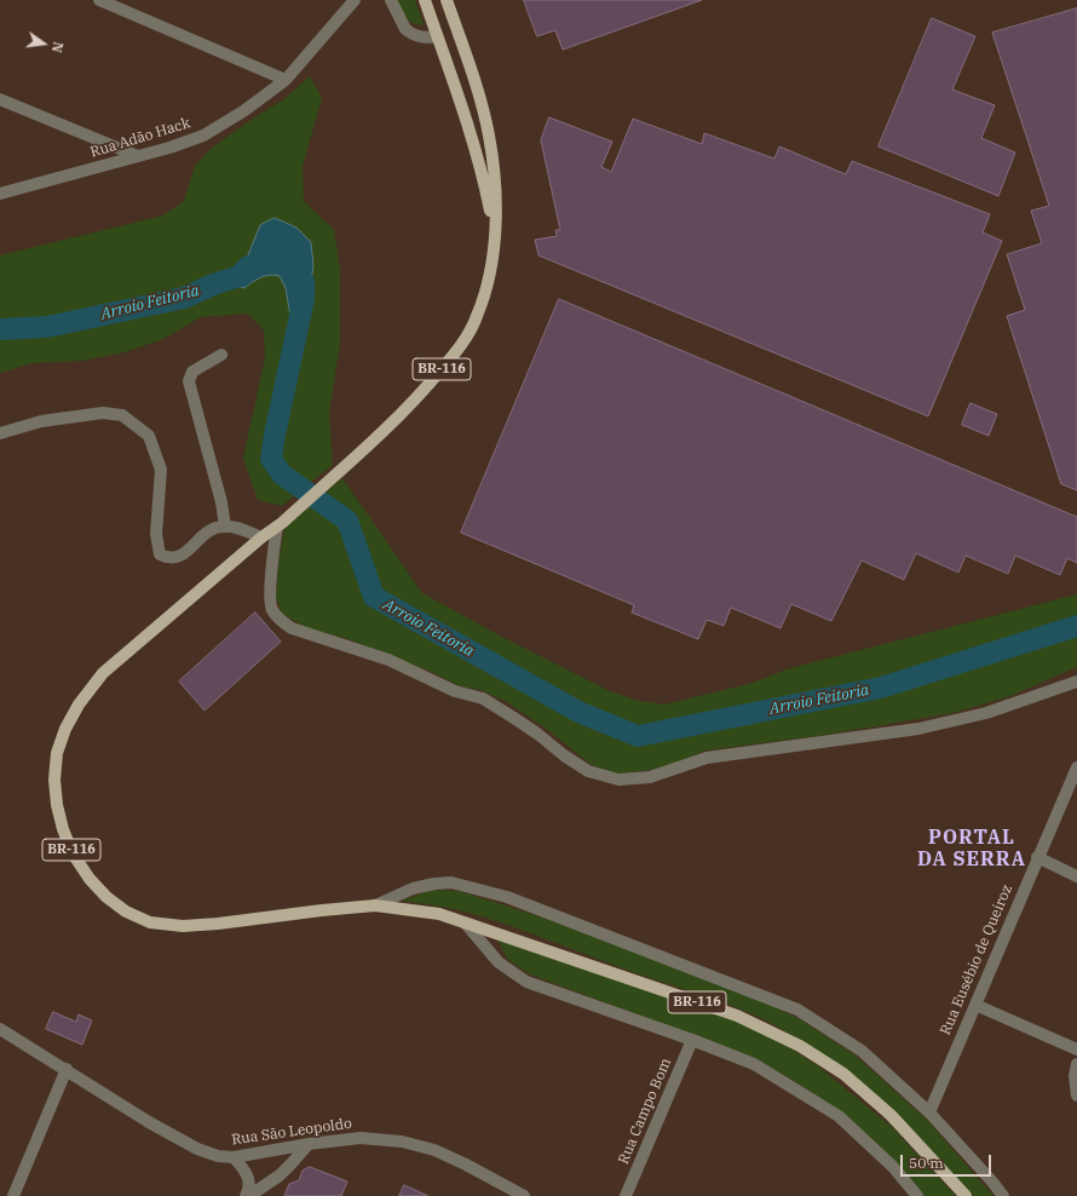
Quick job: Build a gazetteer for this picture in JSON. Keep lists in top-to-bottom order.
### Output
{
  "streets": {
    "main road": ["BR-116"],
    "street": [
      "Rua Adão Hack",
      "Rua Eusébio de Queiroz",
      "Rua Campo Bom",
      "Rua São Leopoldo"
    ]
  },
  "districts": ["PORTAL DA SERRA"],
  "water": ["Arroio Feitoria"],
  "scale_bar": "50 m",
  "north": "right"
}
